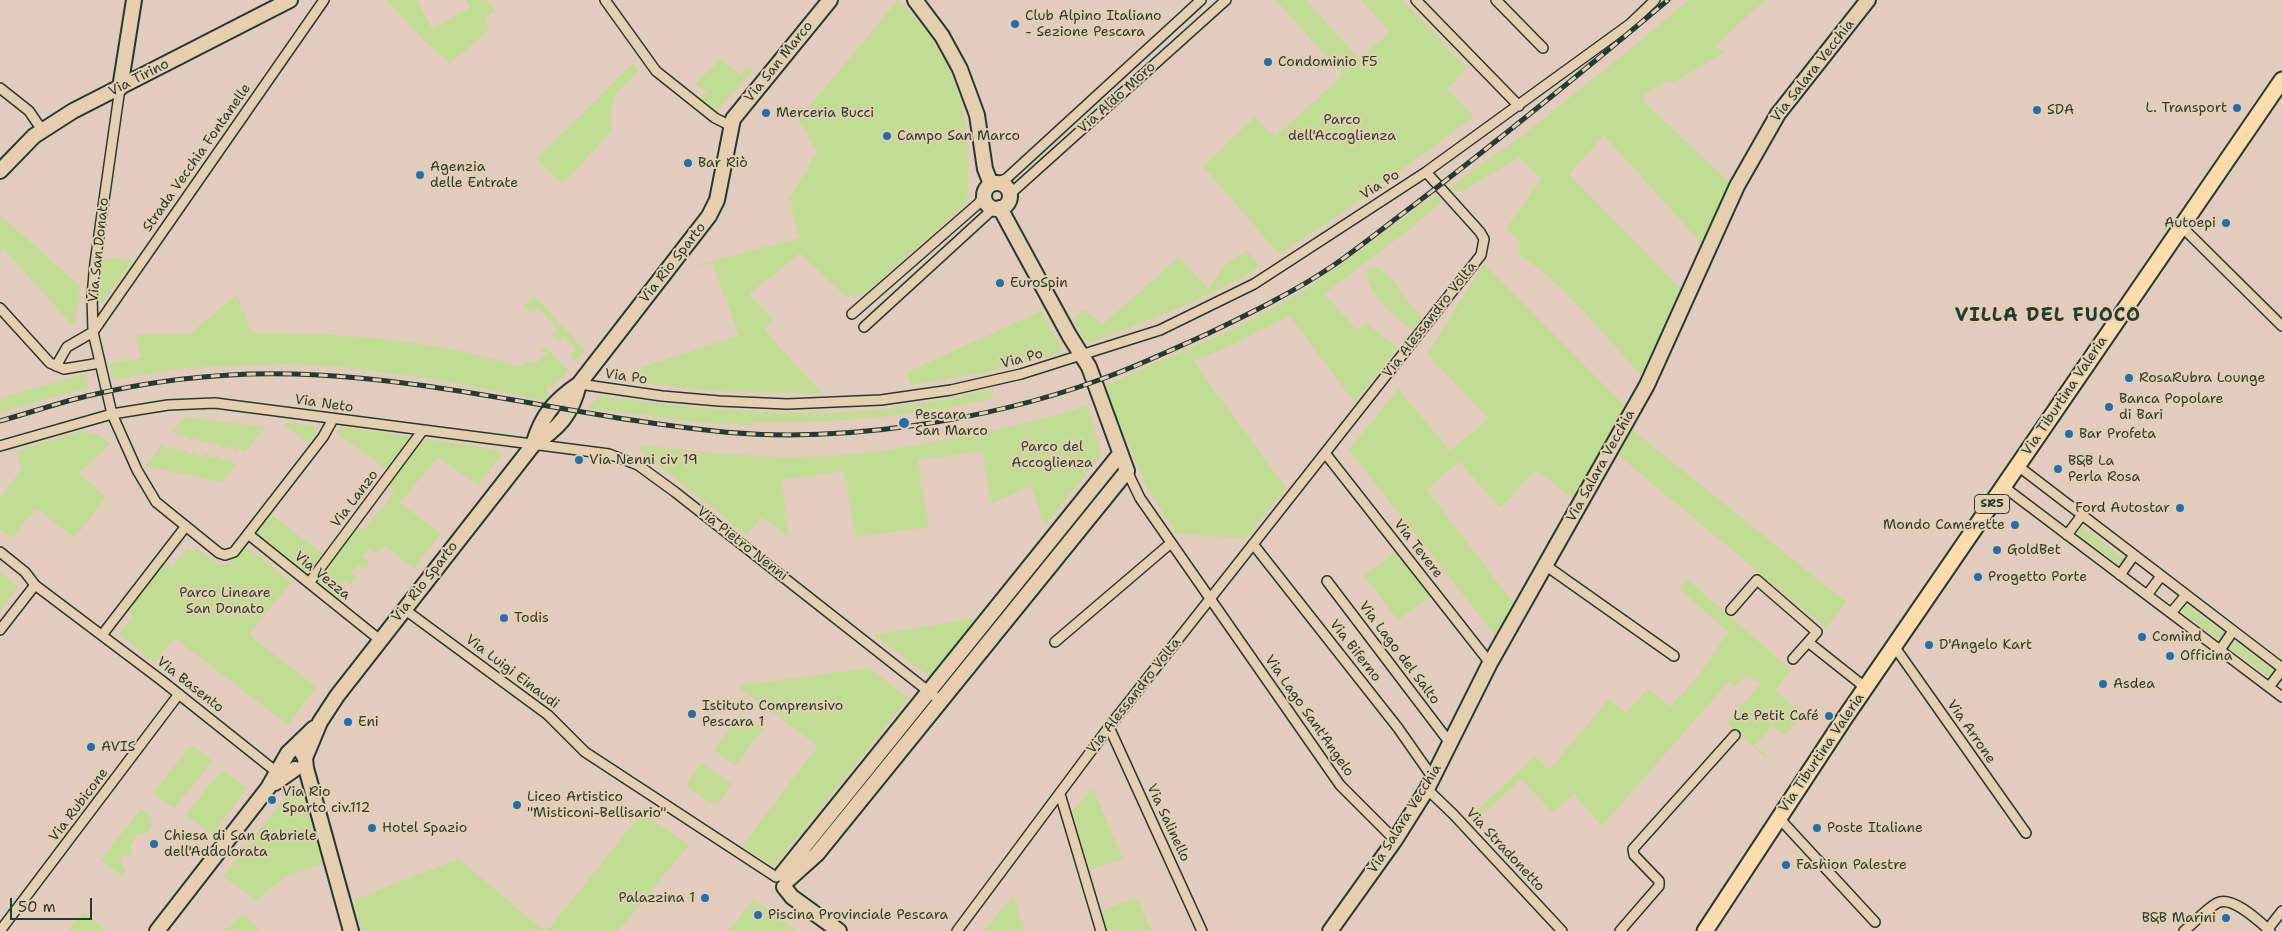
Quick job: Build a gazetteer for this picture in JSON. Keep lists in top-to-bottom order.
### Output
{
  "streets": {
    "main road": ["Via Tiburtina Valeria", "SR5"],
    "street": [
      "Via San Marco",
      "Via Salara Vecchia",
      "Via Tirino",
      "Via Aldo Moro",
      "Strada Vecchia Fontanelle",
      "Via Po",
      "Via San Donato",
      "Via Rio Sparto",
      "Via Alessandro Volta",
      "Via Neto",
      "Via Lanzo",
      "Via Pietro Nenni",
      "Via Tevere",
      "Via Vezza",
      "Via Biferno",
      "Via Lago del Salto",
      "Via Luigi Einaudi",
      "Via Basento",
      "Via Lago Sant'Angelo",
      "Via Arrone",
      "Via Rubicone",
      "Via Salinello",
      "Via Stradonetto"
    ]
  },
  "crossings": [
    ["Via San Marco", "Via Rio Sparto"],
    ["Via Salara Vecchia", "Via Tevere"],
    ["Via Salara Vecchia", "Via Biferno"],
    ["Via Salara Vecchia", "Via Lago del Salto"],
    ["Via Salara Vecchia", "Via Lago Sant'Angelo"],
    ["Via Salara Vecchia", "Via Stradonetto"],
    ["Via Tirino", "Via San Donato"],
    ["Strada Vecchia Fontanelle", "Via San Donato"],
    ["Via Po", "Via Rio Sparto"],
    ["Via Po", "Via Alessandro Volta"],
    ["Via San Donato", "Via Neto"],
    ["Via Rio Sparto", "Via Neto"],
    ["Via Rio Sparto", "Via Pietro Nenni"],
    ["Via Rio Sparto", "Via Vezza"],
    ["Via Rio Sparto", "Via Luigi Einaudi"],
    ["Via Rio Sparto", "Via Basento"],
    ["Via Alessandro Volta", "Via Tevere"],
    ["Via Alessandro Volta", "Via Biferno"],
    ["Via Alessandro Volta", "Via Lago Sant'Angelo"],
    ["Via Alessandro Volta", "Via Salinello"],
    ["Via Tiburtina Valeria", "Via Arrone"],
    ["Via Neto", "Via Lanzo"],
    ["Via Neto", "Via Pietro Nenni"],
    ["Via Lanzo", "Via Vezza"],
    ["Via Biferno", "Via Stradonetto"],
    ["Via Basento", "Via Rubicone"]
  ],
  "districts": ["VILLA DEL FUOCO"],
  "parks": ["Parco dell'Accoglienza", "Parco del Accoglienza", "Parco Lineare San Donato"],
  "places": [
    "Club Alpino Italiano - Sezione Pescara",
    "Condominio F5",
    "L. Transport",
    "SDA",
    "Merceria Bucci",
    "Campo San Marco",
    "Bar Riò",
    "Agenzia delle Entrate",
    "Autoepi",
    "EuroSpin",
    "RosaRubra Lounge",
    "Banca Popolare di Bari",
    "Pescara San Marco",
    "Bar Profeta",
    "Via Nenni civ 19",
    "B&B La Perla Rosa",
    "Ford Autostar",
    "Mondo Camerette",
    "GoldBet",
    "Progetto Porte",
    "Todis",
    "Comind",
    "D'Angelo Kart",
    "Officina",
    "Asdea",
    "Istituto Comprensivo Pescara 1",
    "Le Petit Café",
    "Eni",
    "AVIS",
    "Via Rio Sparto civ.112",
    "Liceo Artistico \"Misticoni-Bellisario\"",
    "Hotel Spazio",
    "Poste Italiane",
    "Chiesa di San Gabriele dell'Addolorata",
    "Fashion Palestre",
    "Palazzina 1",
    "Piscina Provinciale Pescara",
    "B&B Marini"
  ],
  "scale_bar": "50 m"
}
